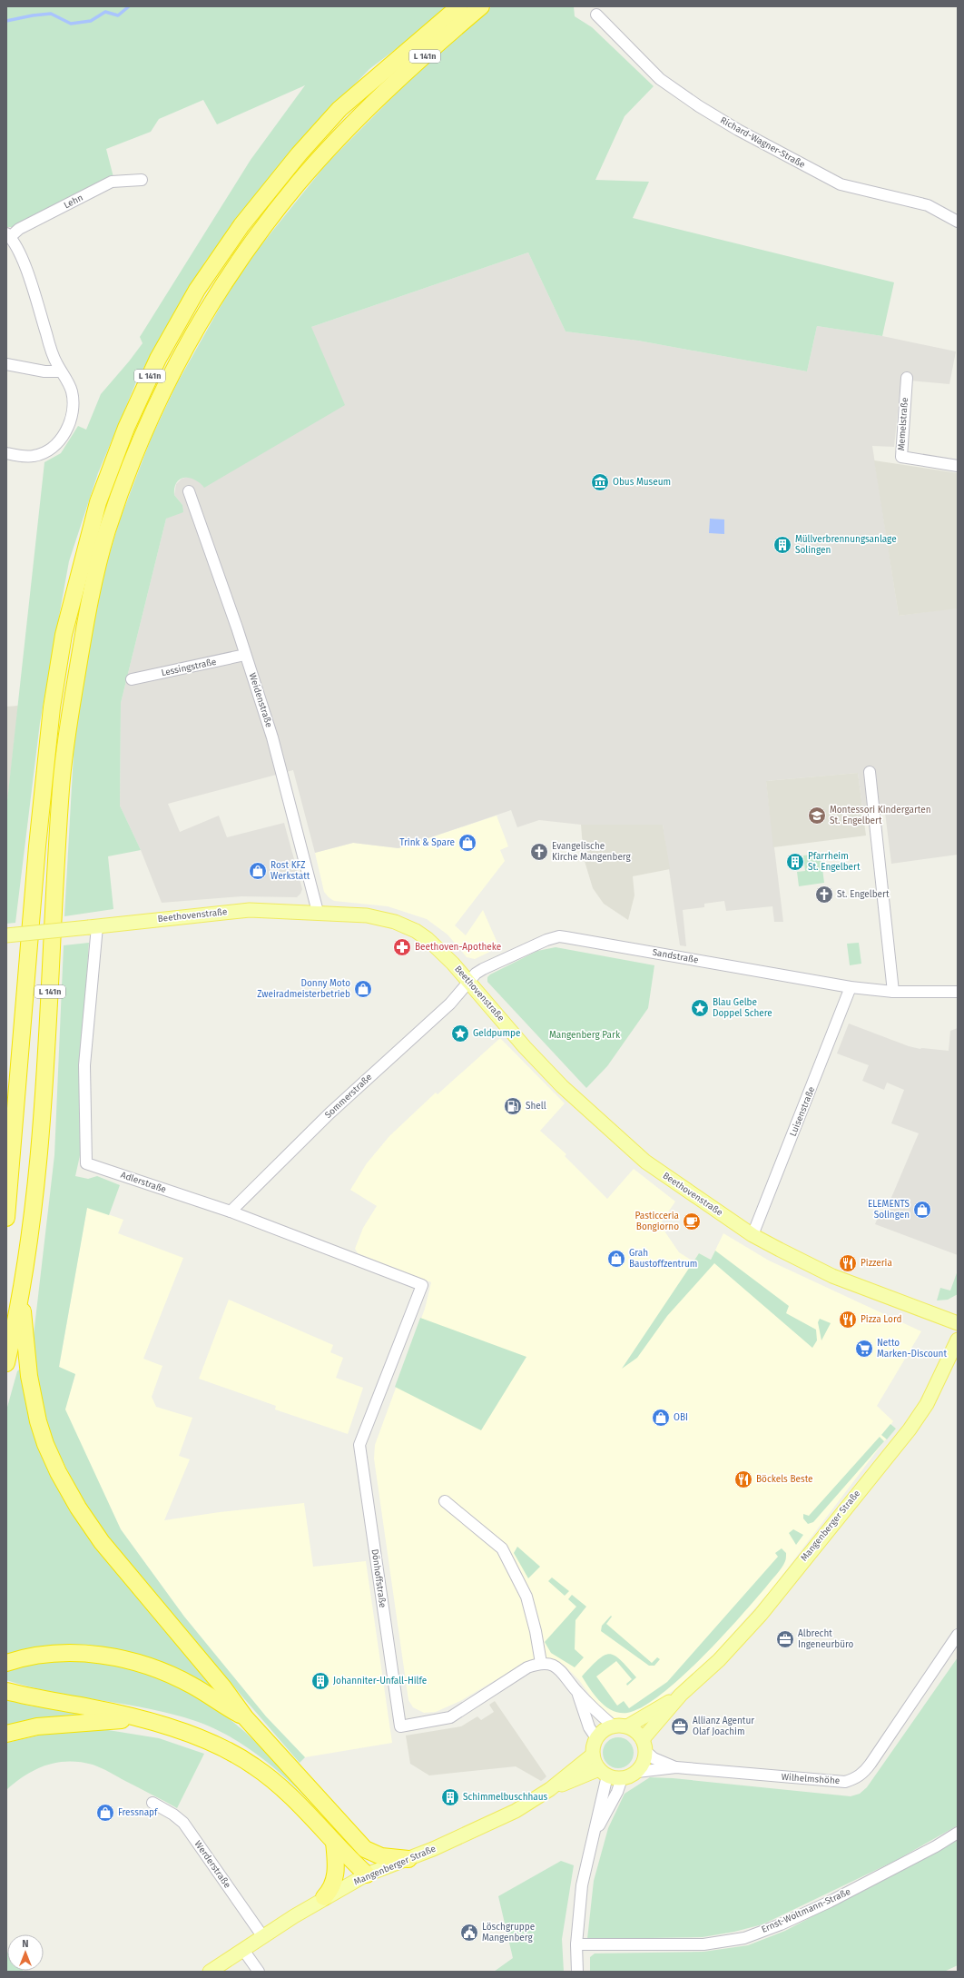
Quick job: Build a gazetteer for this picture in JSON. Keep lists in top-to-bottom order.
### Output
{
  "streets": {
    "highway": ["L 141n"],
    "main road": ["Beethovenstraße", "Mangenberger Straße"],
    "street": [
      "Richard-Wagner-Straße",
      "Lehn",
      "Memelstraße",
      "Lessingstraße",
      "Weidenstraße",
      "Sandstraße",
      "Sommerstraße",
      "Luisenstraße",
      "Adlerstraße",
      "Dönhoffstraße",
      "Wilhelmshöhe",
      "Werderstraße",
      "Ernst-Woltmann-Straße"
    ]
  },
  "crossings": [
    ["Lessingstraße", "Weidenstraße"],
    ["Weidenstraße", "Beethovenstraße"],
    ["Beethovenstraße", "Sandstraße"],
    ["Beethovenstraße", "Sommerstraße"],
    ["Beethovenstraße", "Luisenstraße"],
    ["Beethovenstraße", "Adlerstraße"],
    ["Sandstraße", "Sommerstraße"],
    ["Sandstraße", "Luisenstraße"],
    ["Sommerstraße", "Adlerstraße"],
    ["Adlerstraße", "Dönhoffstraße"],
    ["Mangenberger Straße", "Wilhelmshöhe"],
    ["Mangenberger Straße", "Werderstraße"]
  ],
  "parks": ["Mangenberg Park"],
  "places": {
    "museum": ["Obus Museum"],
    "building": [
      "Müllverbrennungsanlage Solingen",
      "Pfarrheim St. Engelbert",
      "Johanniter-Unfall-Hilfe",
      "Schimmelbuschhaus"
    ],
    "school or university": ["Montessori Kindergarten St. Engelbert"],
    "shop": [
      "Trink & Spare",
      "Rost KFZ Werkstatt",
      "Donny Moto Zweiradmeisterbetrieb",
      "ELEMENTS Solingen",
      "Grah Baustoffzentrum",
      "OBI",
      "Fressnapf"
    ],
    "church": ["Evangelische Kirche Mangenberg", "St. Engelbert"],
    "pharmacy": ["Beethoven-Apotheke"],
    "place": ["Blau Gelbe Doppel Schere", "Geldpumpe"],
    "fuel station": ["Shell"],
    "cafe": ["Pasticceria Bongiorno"],
    "restaurant": ["Pizzeria", "Pizza Lord", "Böckels Beste"],
    "supermarket": ["Netto Marken-Discount"],
    "office": ["Albrecht Ingeneurbüro", "Allianz Agentur Olaf Joachim"],
    "public building": ["Löschgruppe Mangenberg"]
  },
  "north": "top"
}
